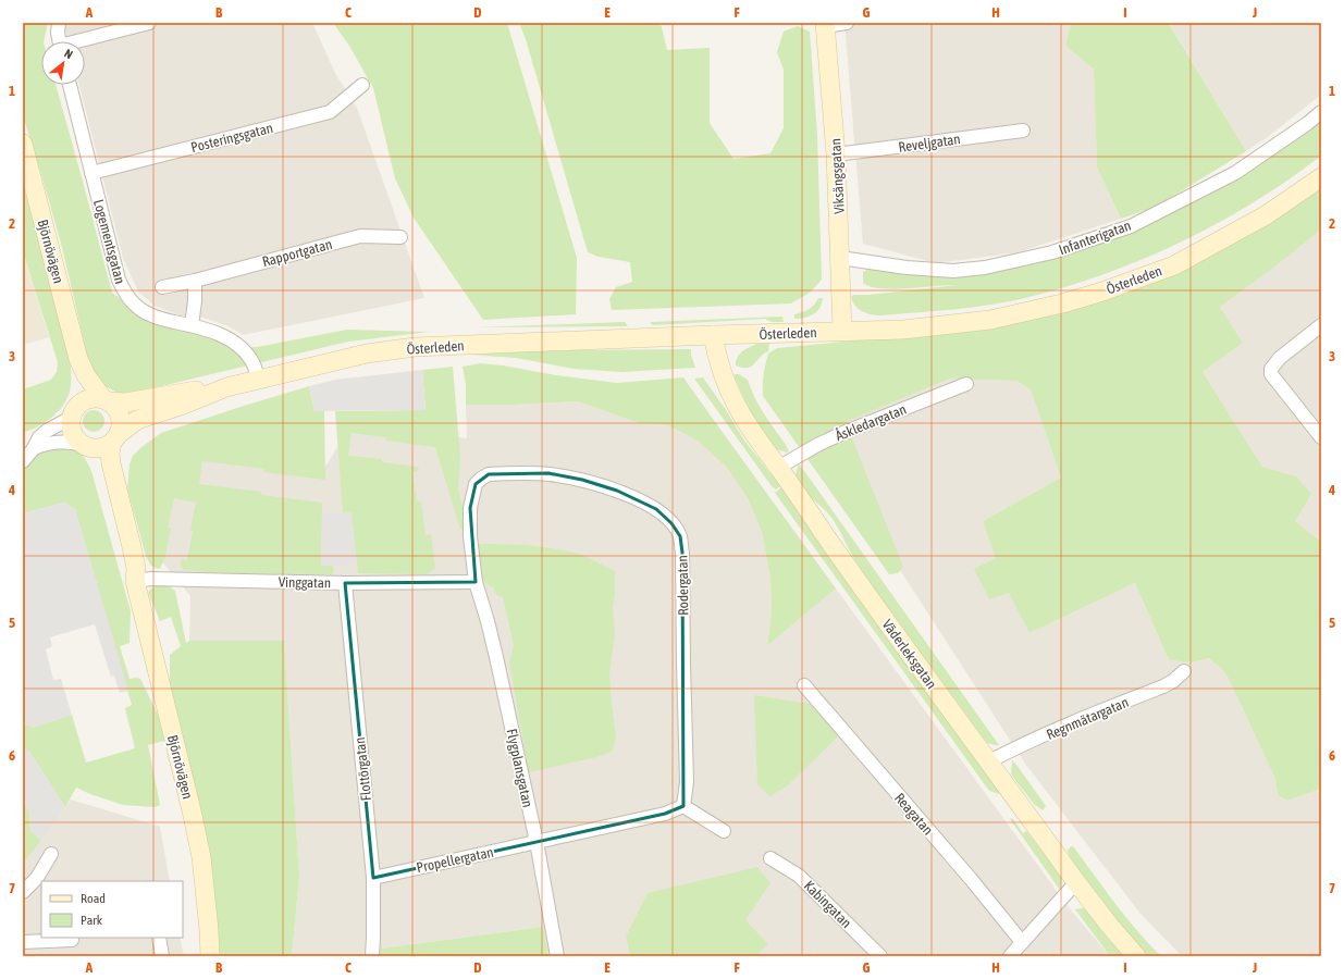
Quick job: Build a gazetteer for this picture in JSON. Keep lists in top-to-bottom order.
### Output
{
  "streets": {
    "main road": [
      "Viksängsgatan",
      "Björnövägen",
      "Österleden",
      "Väderleksgatan"
    ],
    "street": [
      "Posteringsgatan",
      "Reveljgatan",
      "Infanterigatan",
      "Logementsgatan",
      "Rapportgatan",
      "Åskledargatan",
      "Vinggatan",
      "Rodergatan",
      "Regnmätargatan",
      "Flygplansgatan",
      "Flottörgatan",
      "Reagatan",
      "Propellergatan",
      "Kabingatan"
    ]
  },
  "crossings": [
    ["Posteringsgatan", "Logementsgatan"],
    ["Reveljgatan", "Viksängsgatan"],
    ["Viksängsgatan", "Infanterigatan"],
    ["Viksängsgatan", "Österleden"],
    ["Logementsgatan", "Österleden"],
    ["Björnövägen", "Österleden"],
    ["Björnövägen", "Vinggatan"],
    ["Österleden", "Väderleksgatan"],
    ["Åskledargatan", "Väderleksgatan"],
    ["Vinggatan", "Rodergatan"],
    ["Vinggatan", "Flygplansgatan"],
    ["Vinggatan", "Flottörgatan"],
    ["Rodergatan", "Flygplansgatan"],
    ["Väderleksgatan", "Regnmätargatan"],
    ["Flygplansgatan", "Propellergatan"],
    ["Flottörgatan", "Propellergatan"]
  ],
  "legend": ["Road", "Park"],
  "north": "top right",
  "grid": {
    "columns": [
      "A",
      "B",
      "C",
      "D",
      "E",
      "F",
      "G",
      "H",
      "I",
      "J"
    ],
    "rows": [
      "1",
      "2",
      "3",
      "4",
      "5",
      "6",
      "7"
    ]
  }
}
